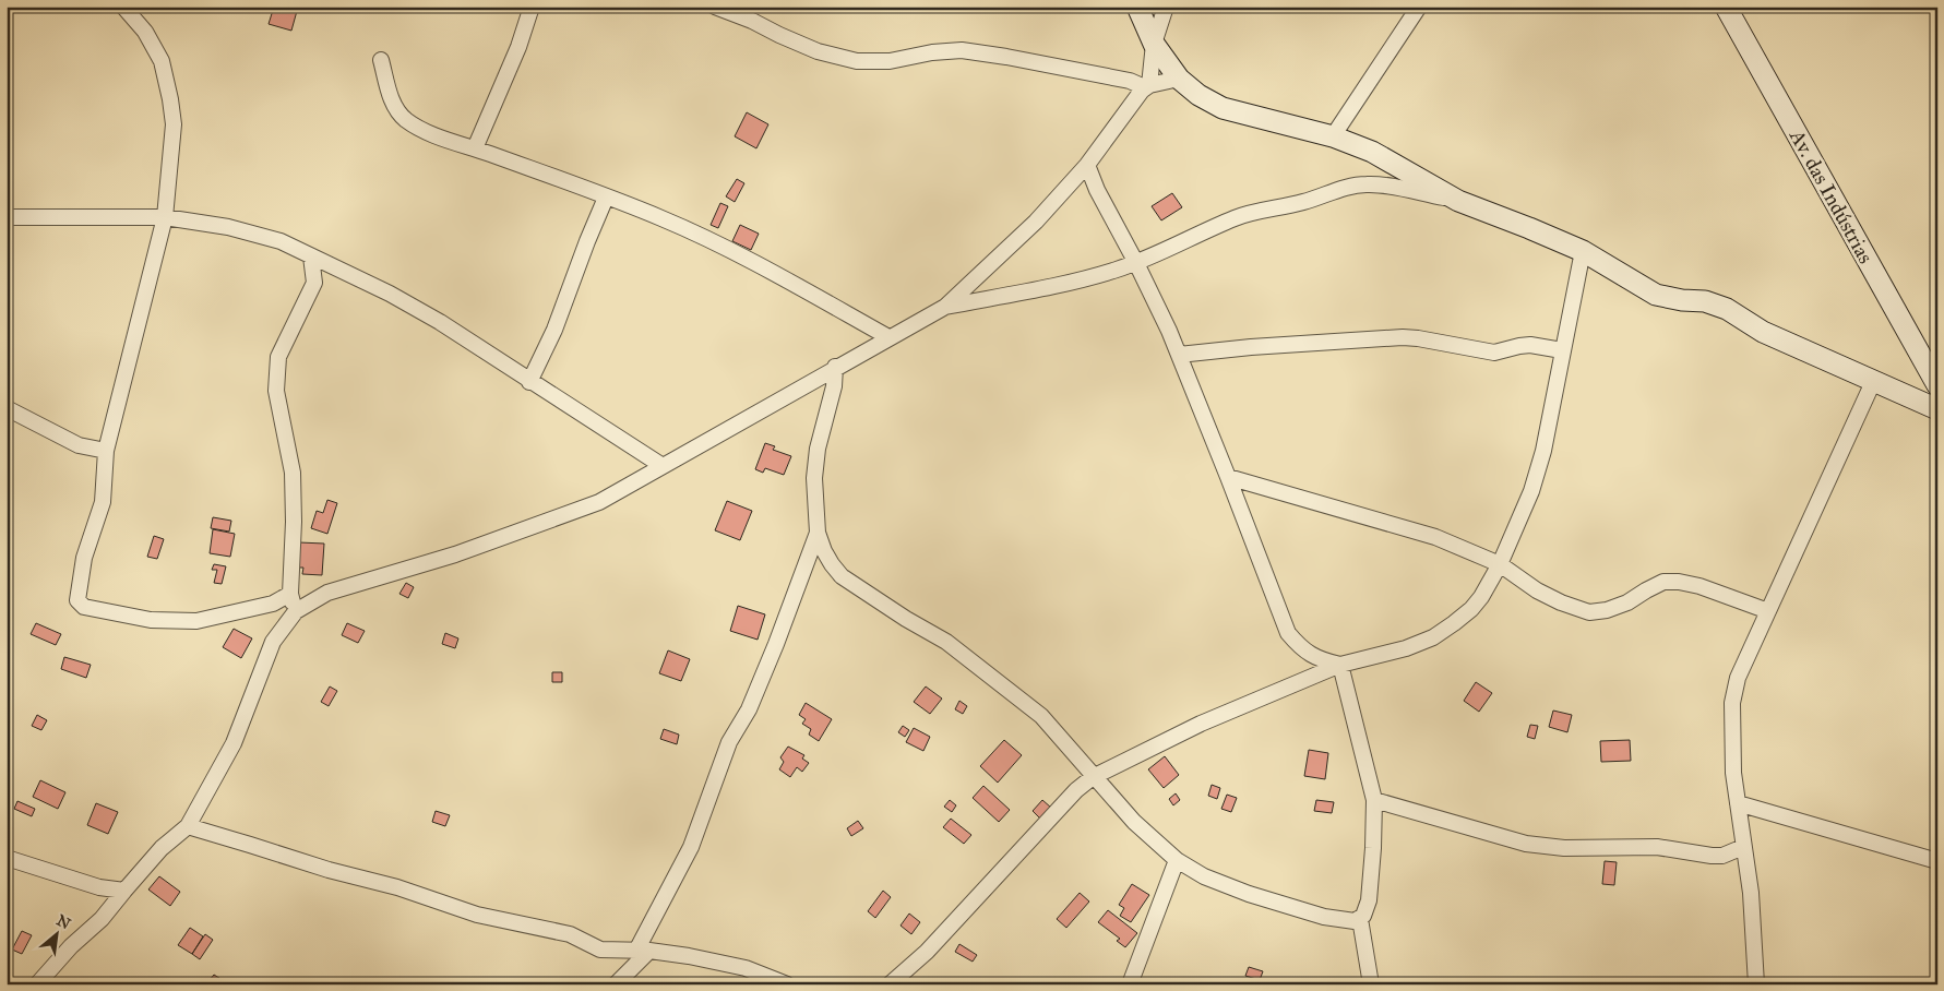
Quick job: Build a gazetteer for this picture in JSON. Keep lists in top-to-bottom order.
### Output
{
  "streets": {
    "street": ["Av. das Indústrias"]
  },
  "north": "top right"
}
